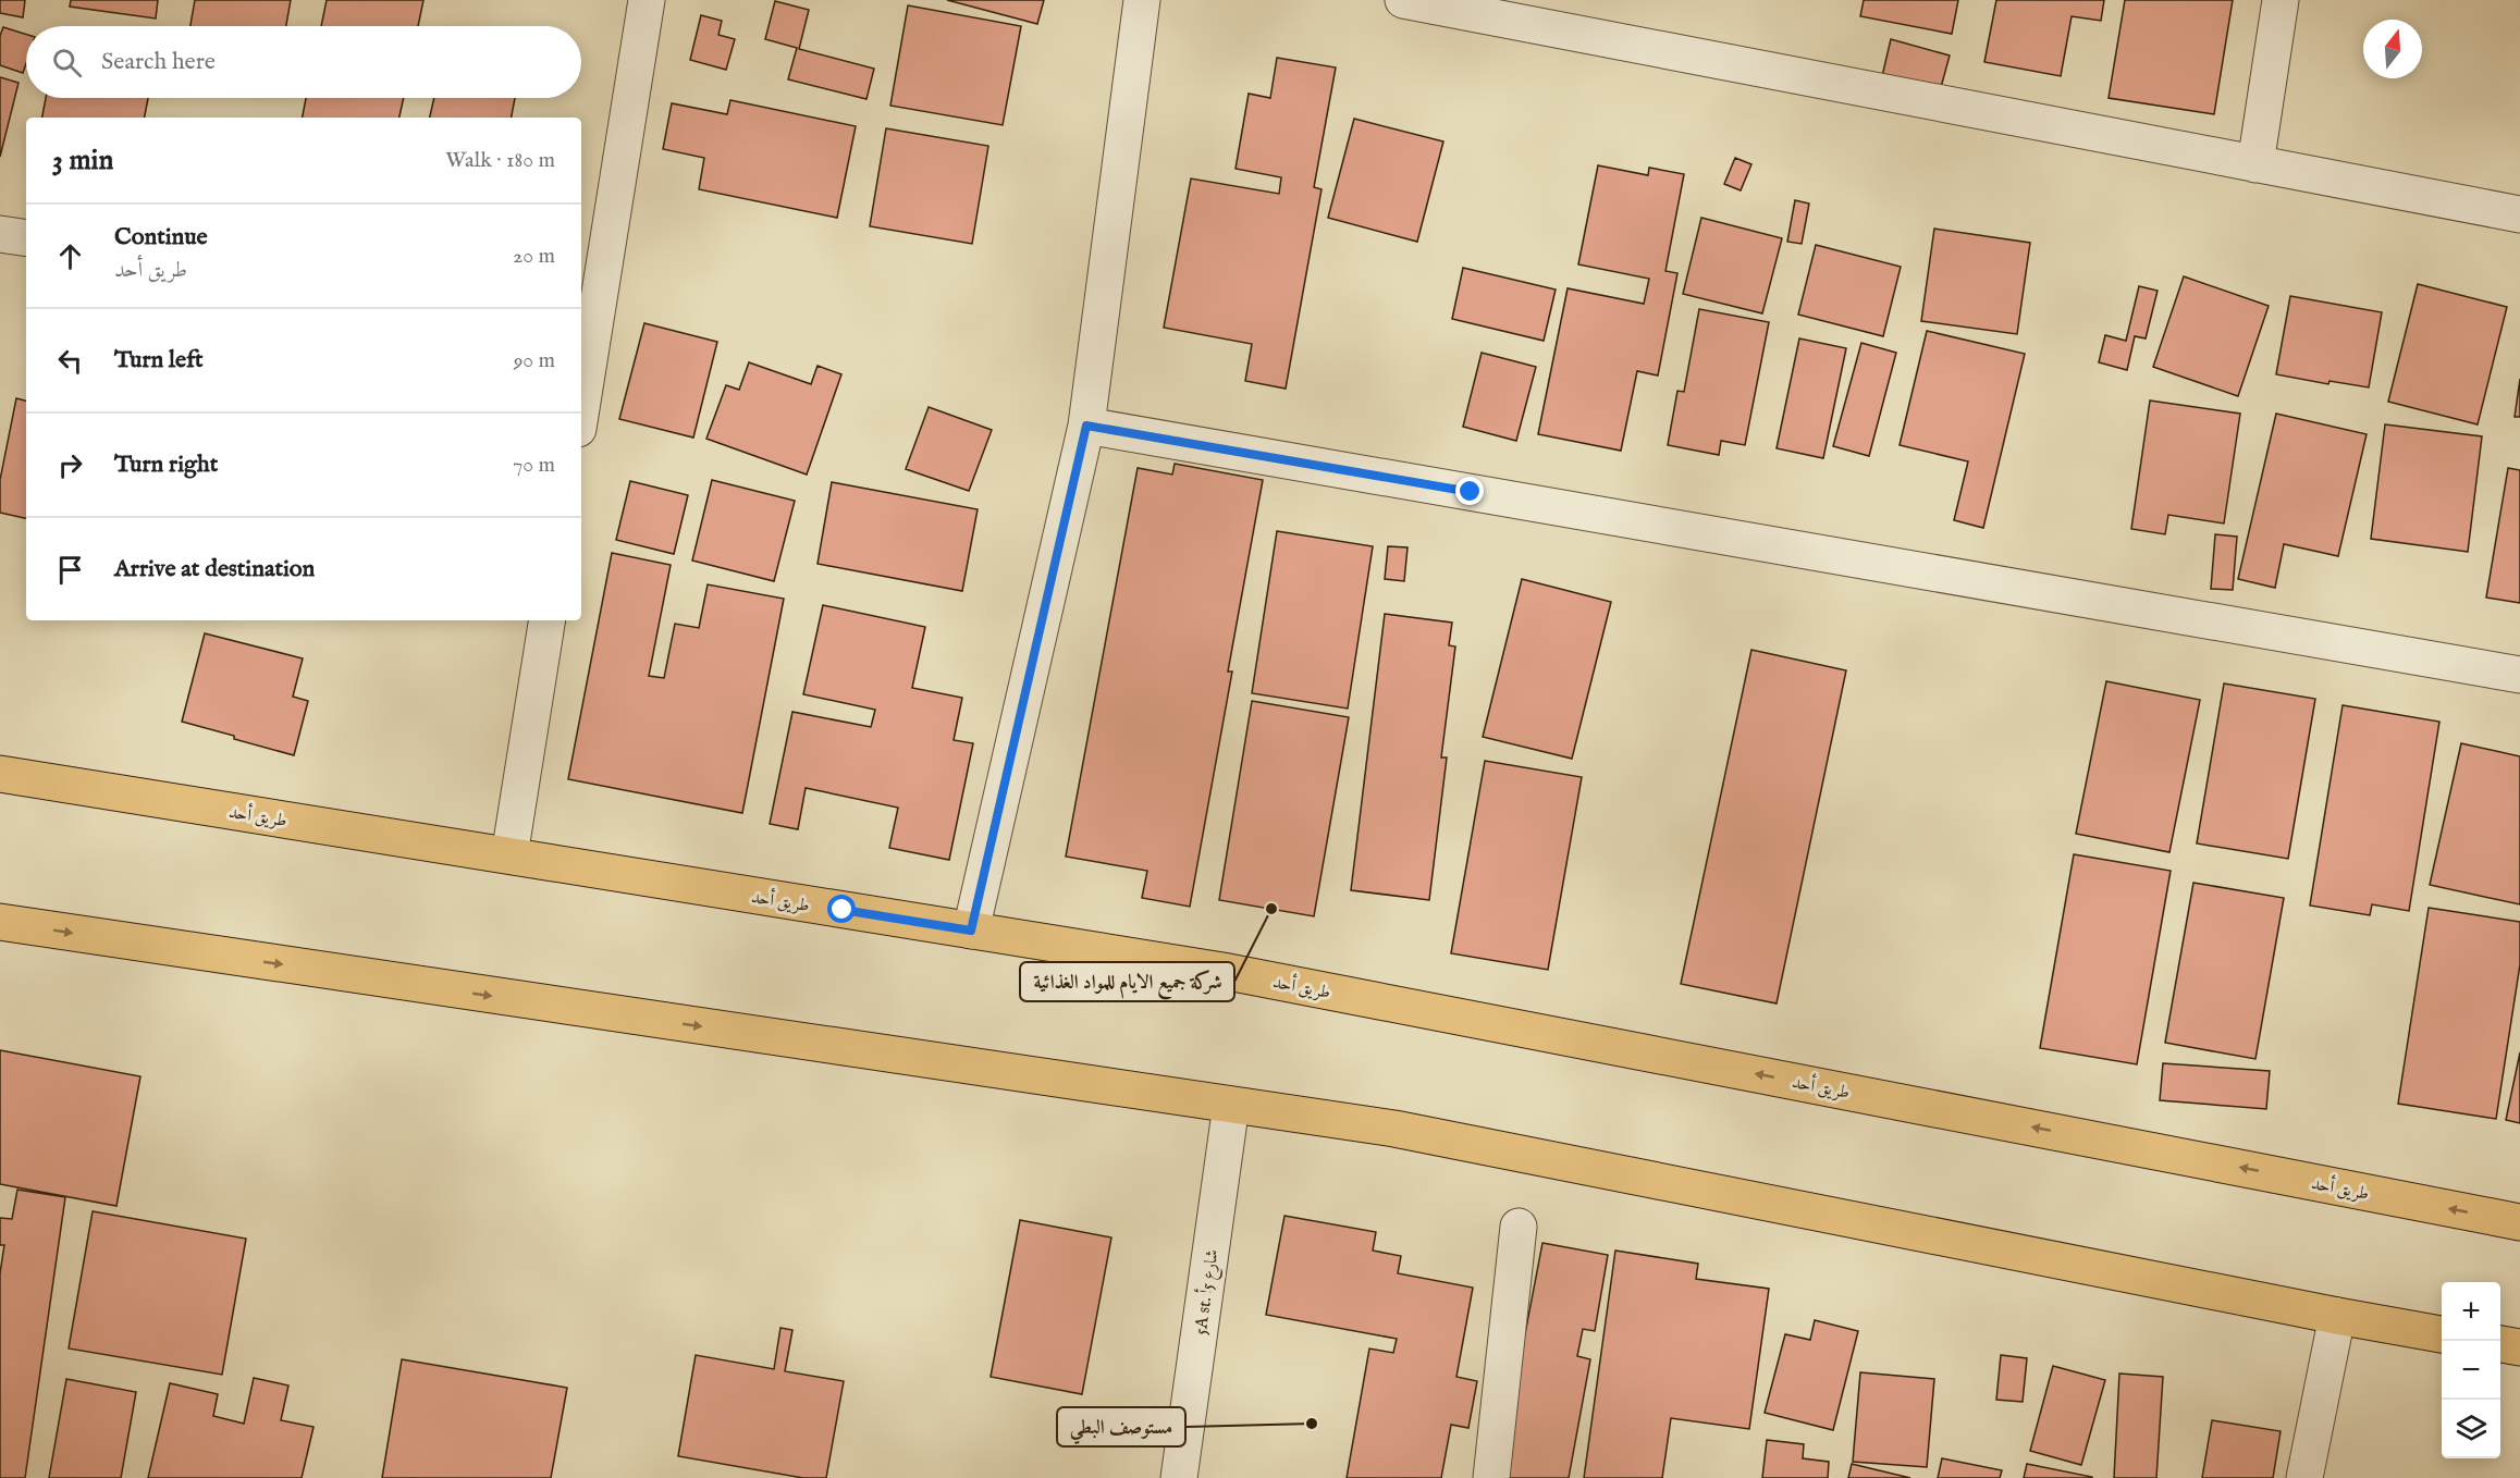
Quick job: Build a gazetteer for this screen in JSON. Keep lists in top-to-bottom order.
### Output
{
  "streets": {
    "main road": ["طريق أحد"],
    "street": ["5A st. شارع 5أ"]
  },
  "places": ["شركة جميع الايام للمواد الغذائية", "مستوصف البطي"],
  "north": "top",
  "page": {
    "search": "Search here",
    "heading": ["3 min", "Walk · 180 m"],
    "list": [
      ["Continue", "طريق أحد", "20 m"],
      ["Turn left", "90 m"],
      ["Turn right", "70 m"],
      "Arrive at destination"
    ],
    "map_buttons": ["+", "−"]
  }
}
